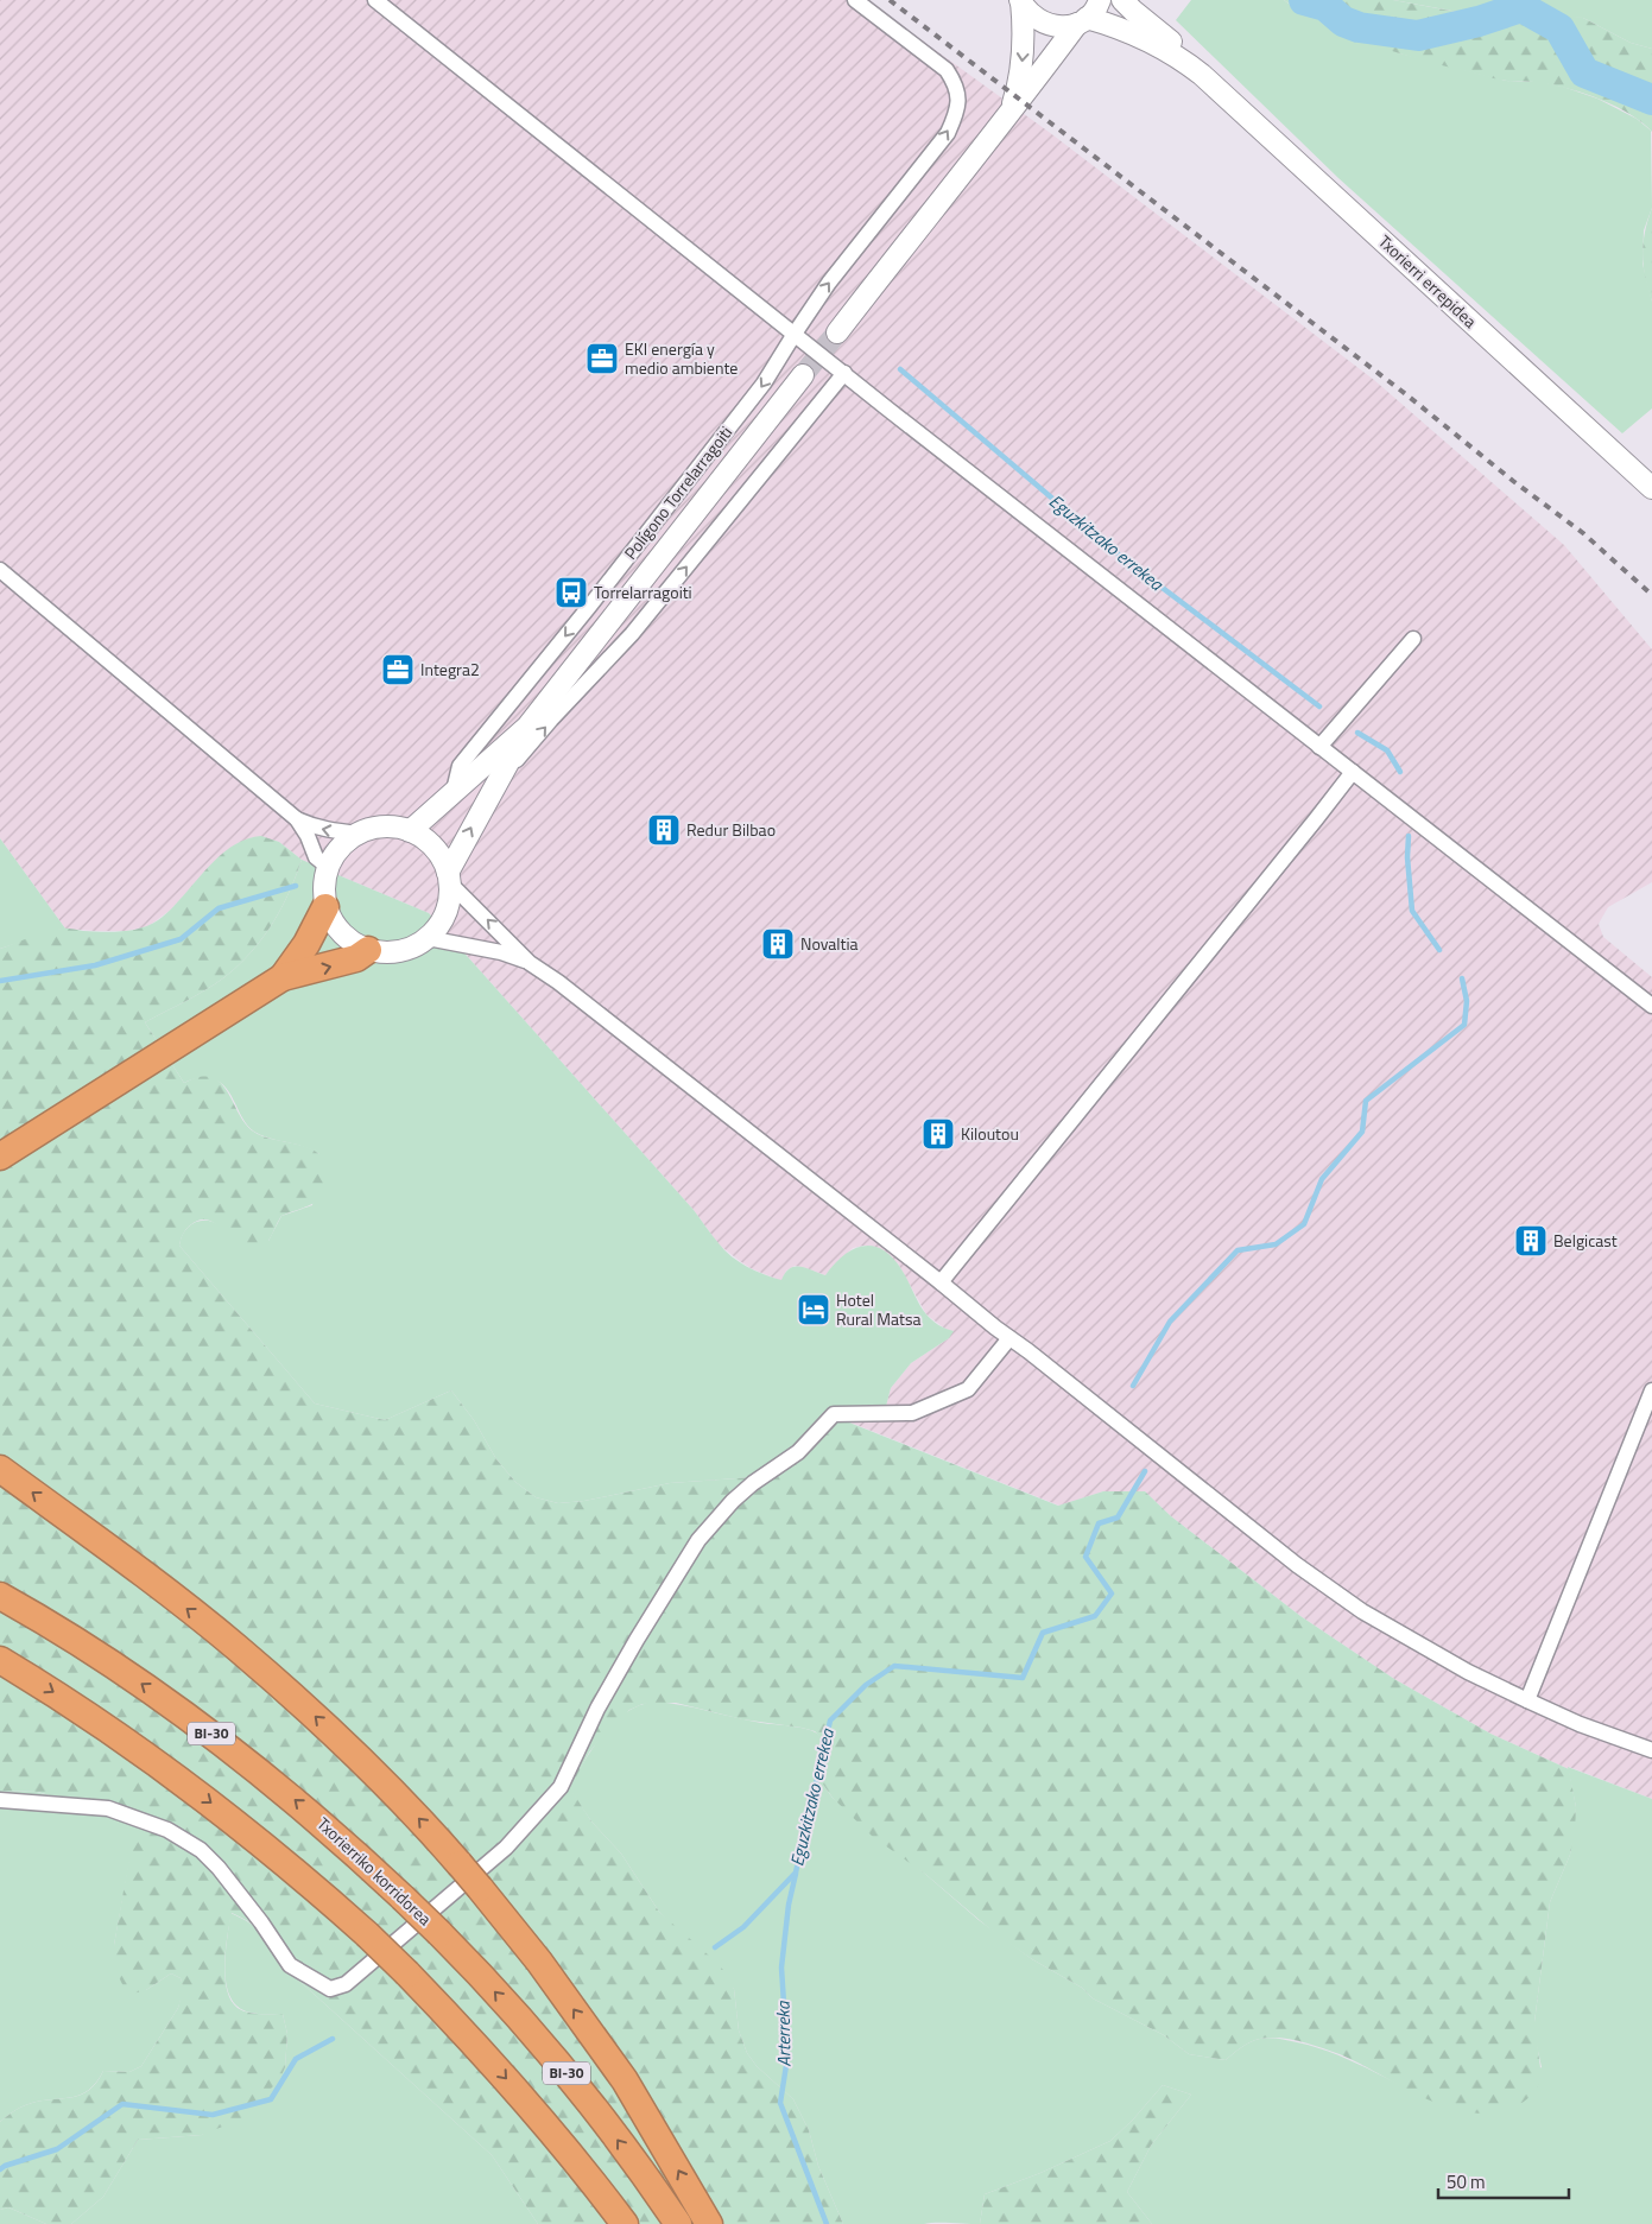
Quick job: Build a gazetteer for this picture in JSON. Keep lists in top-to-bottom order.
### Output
{
  "streets": {
    "highway": ["BI-30", "Txorierriko korridorea"],
    "street": ["Txorierri errepidea", "Polígono Torrelarragoiti"]
  },
  "water": ["Eguzkitzako errekea", "Arterreka"],
  "places": {
    "office": ["EKI energía y medio ambiente", "Integra2"],
    "bus stop": ["Torrelarragoiti"],
    "building": [
      "Redur Bilbao",
      "Novaltia",
      "Kiloutou",
      "Belgicast"
    ],
    "hotel": ["Hotel Rural Matsa"]
  },
  "scale_bar": "50 m"
}
